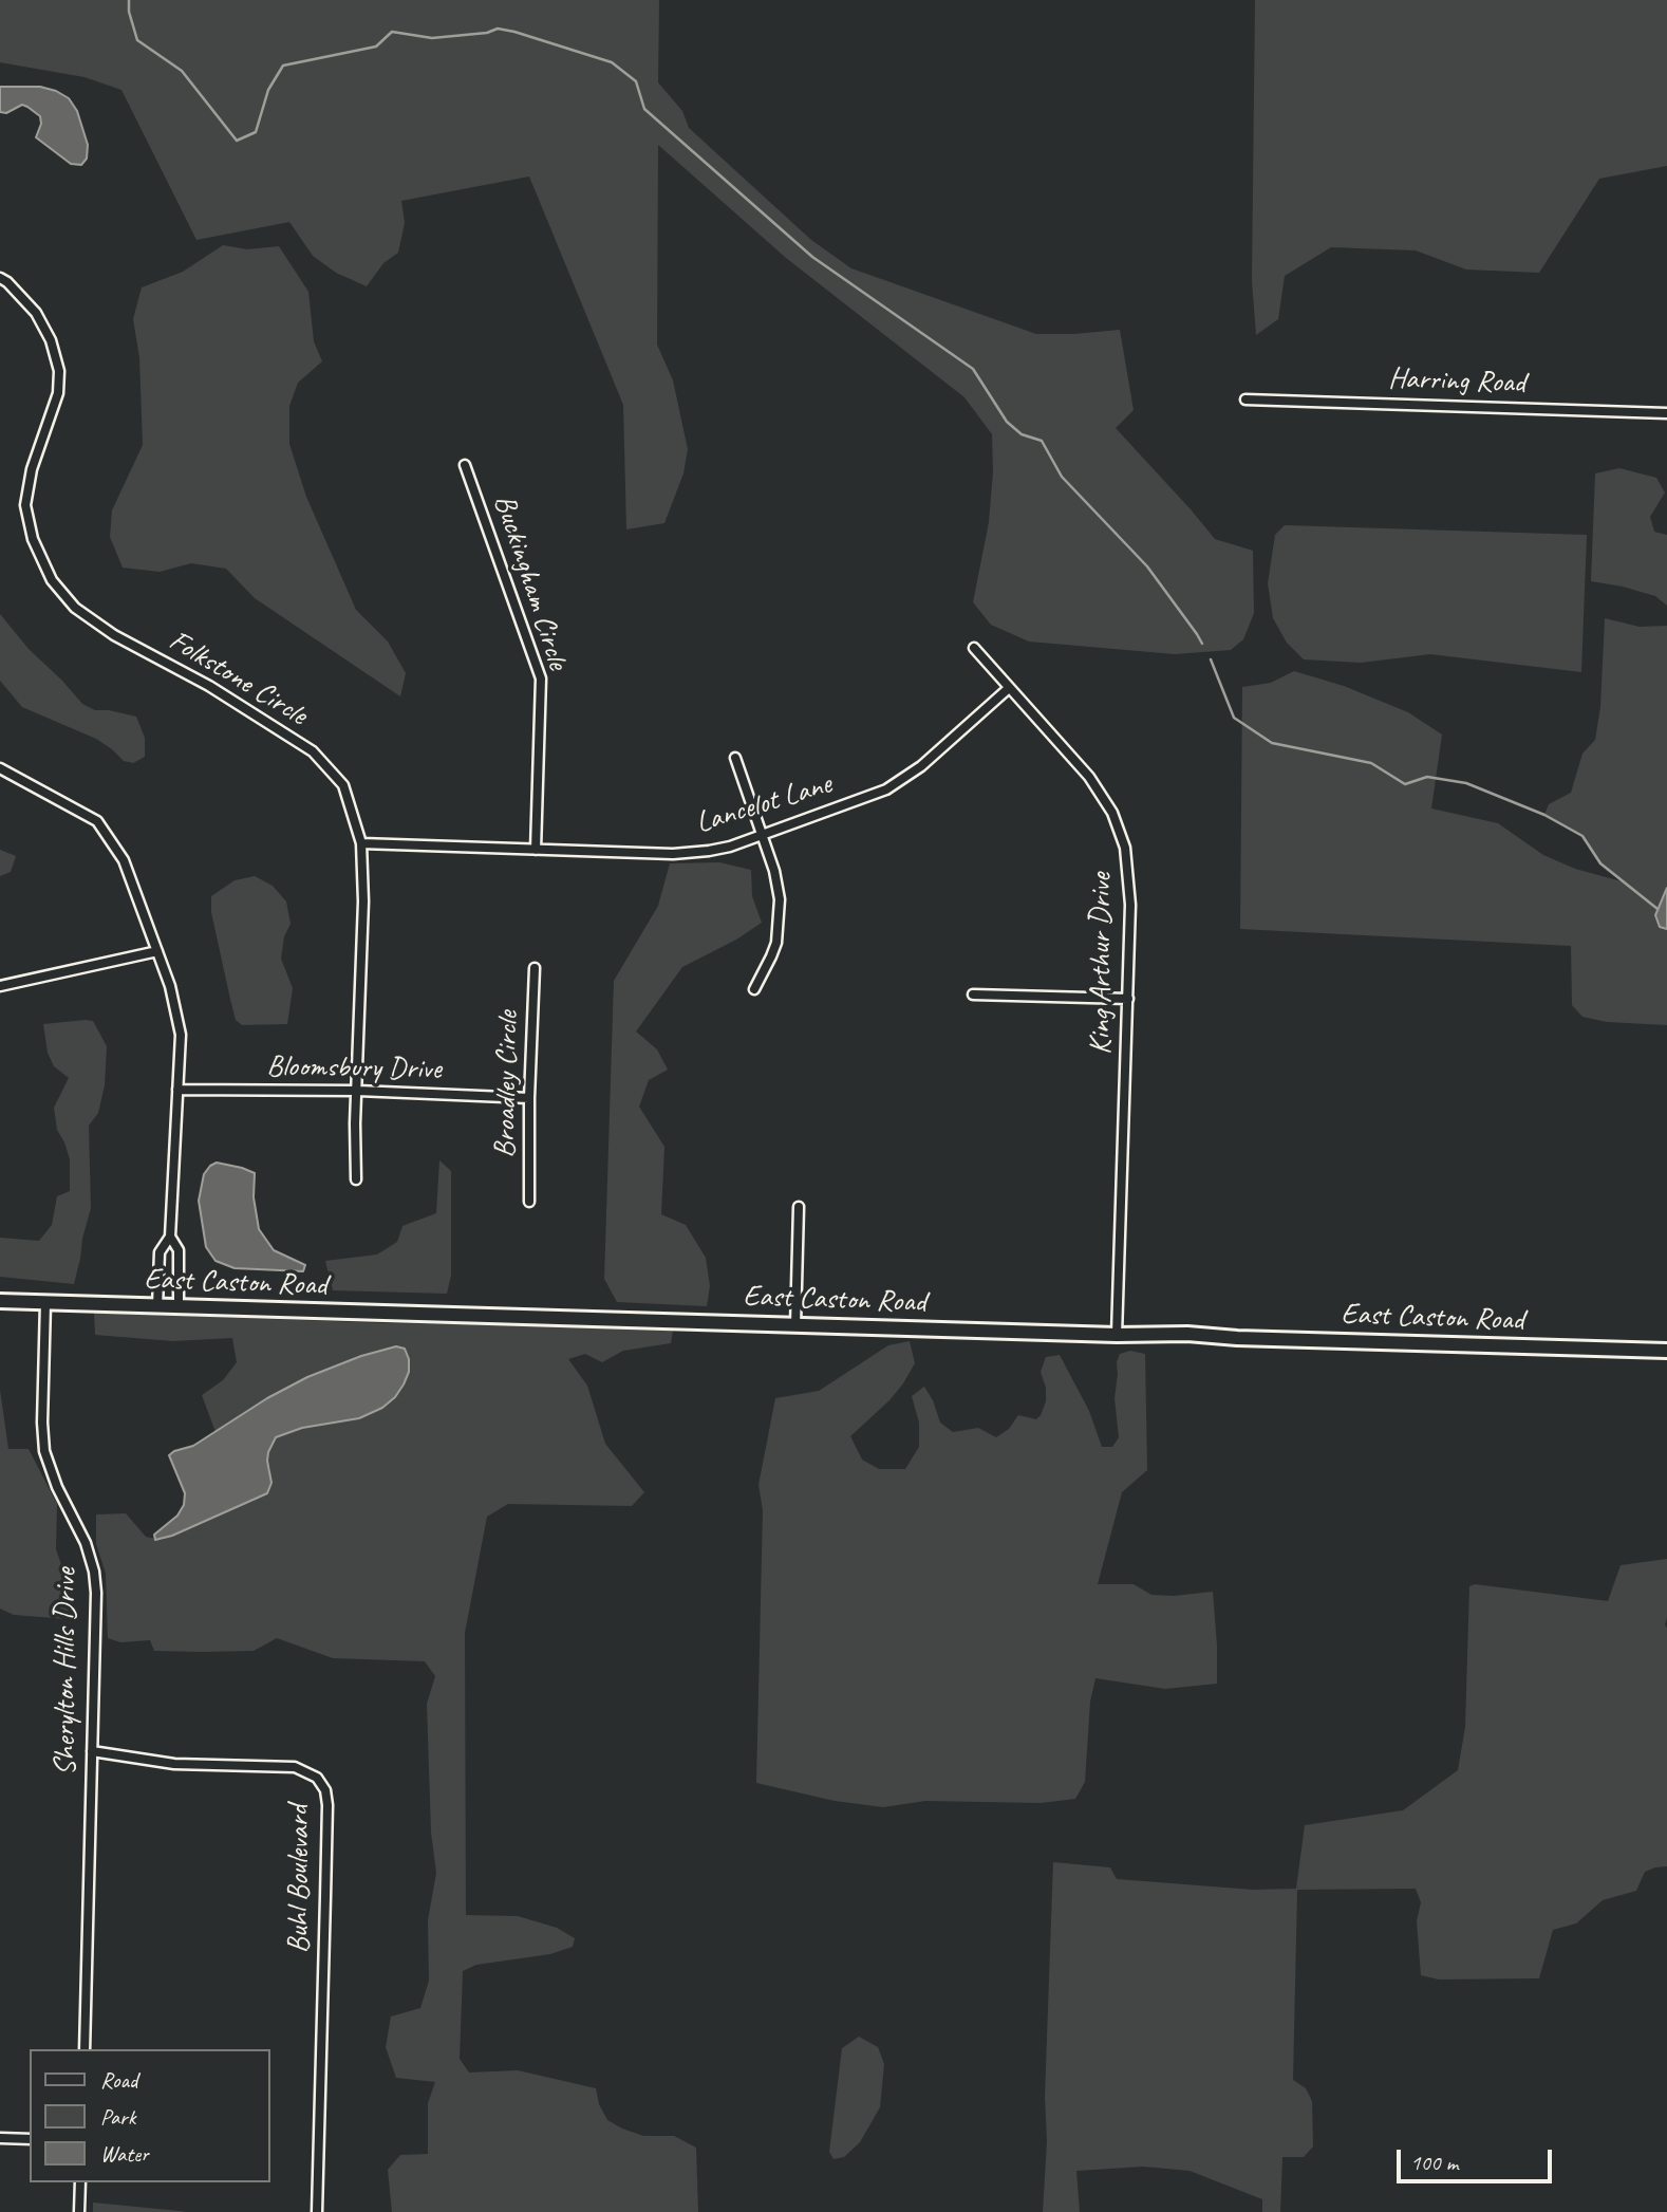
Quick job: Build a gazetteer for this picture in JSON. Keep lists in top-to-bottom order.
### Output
{
  "streets": {
    "street": [
      "Harring Road",
      "Buckingham Circle",
      "Folkstone Circle",
      "Lancelot Lane",
      "King Arthur Drive",
      "Bloomsbury Drive",
      "Broadley Circle",
      "East Caston Road",
      "Sherylton Hills Drive",
      "Buhl Boulevard"
    ]
  },
  "crossings": [
    ["Buckingham Circle", "Lancelot Lane"],
    ["Folkstone Circle", "Lancelot Lane"],
    ["Folkstone Circle", "Bloomsbury Drive"],
    ["Lancelot Lane", "King Arthur Drive"],
    ["King Arthur Drive", "East Caston Road"],
    ["Bloomsbury Drive", "Broadley Circle"],
    ["East Caston Road", "Sherylton Hills Drive"],
    ["Sherylton Hills Drive", "Buhl Boulevard"]
  ],
  "legend": ["Road", "Park", "Water"],
  "scale_bar": "100 m"
}
